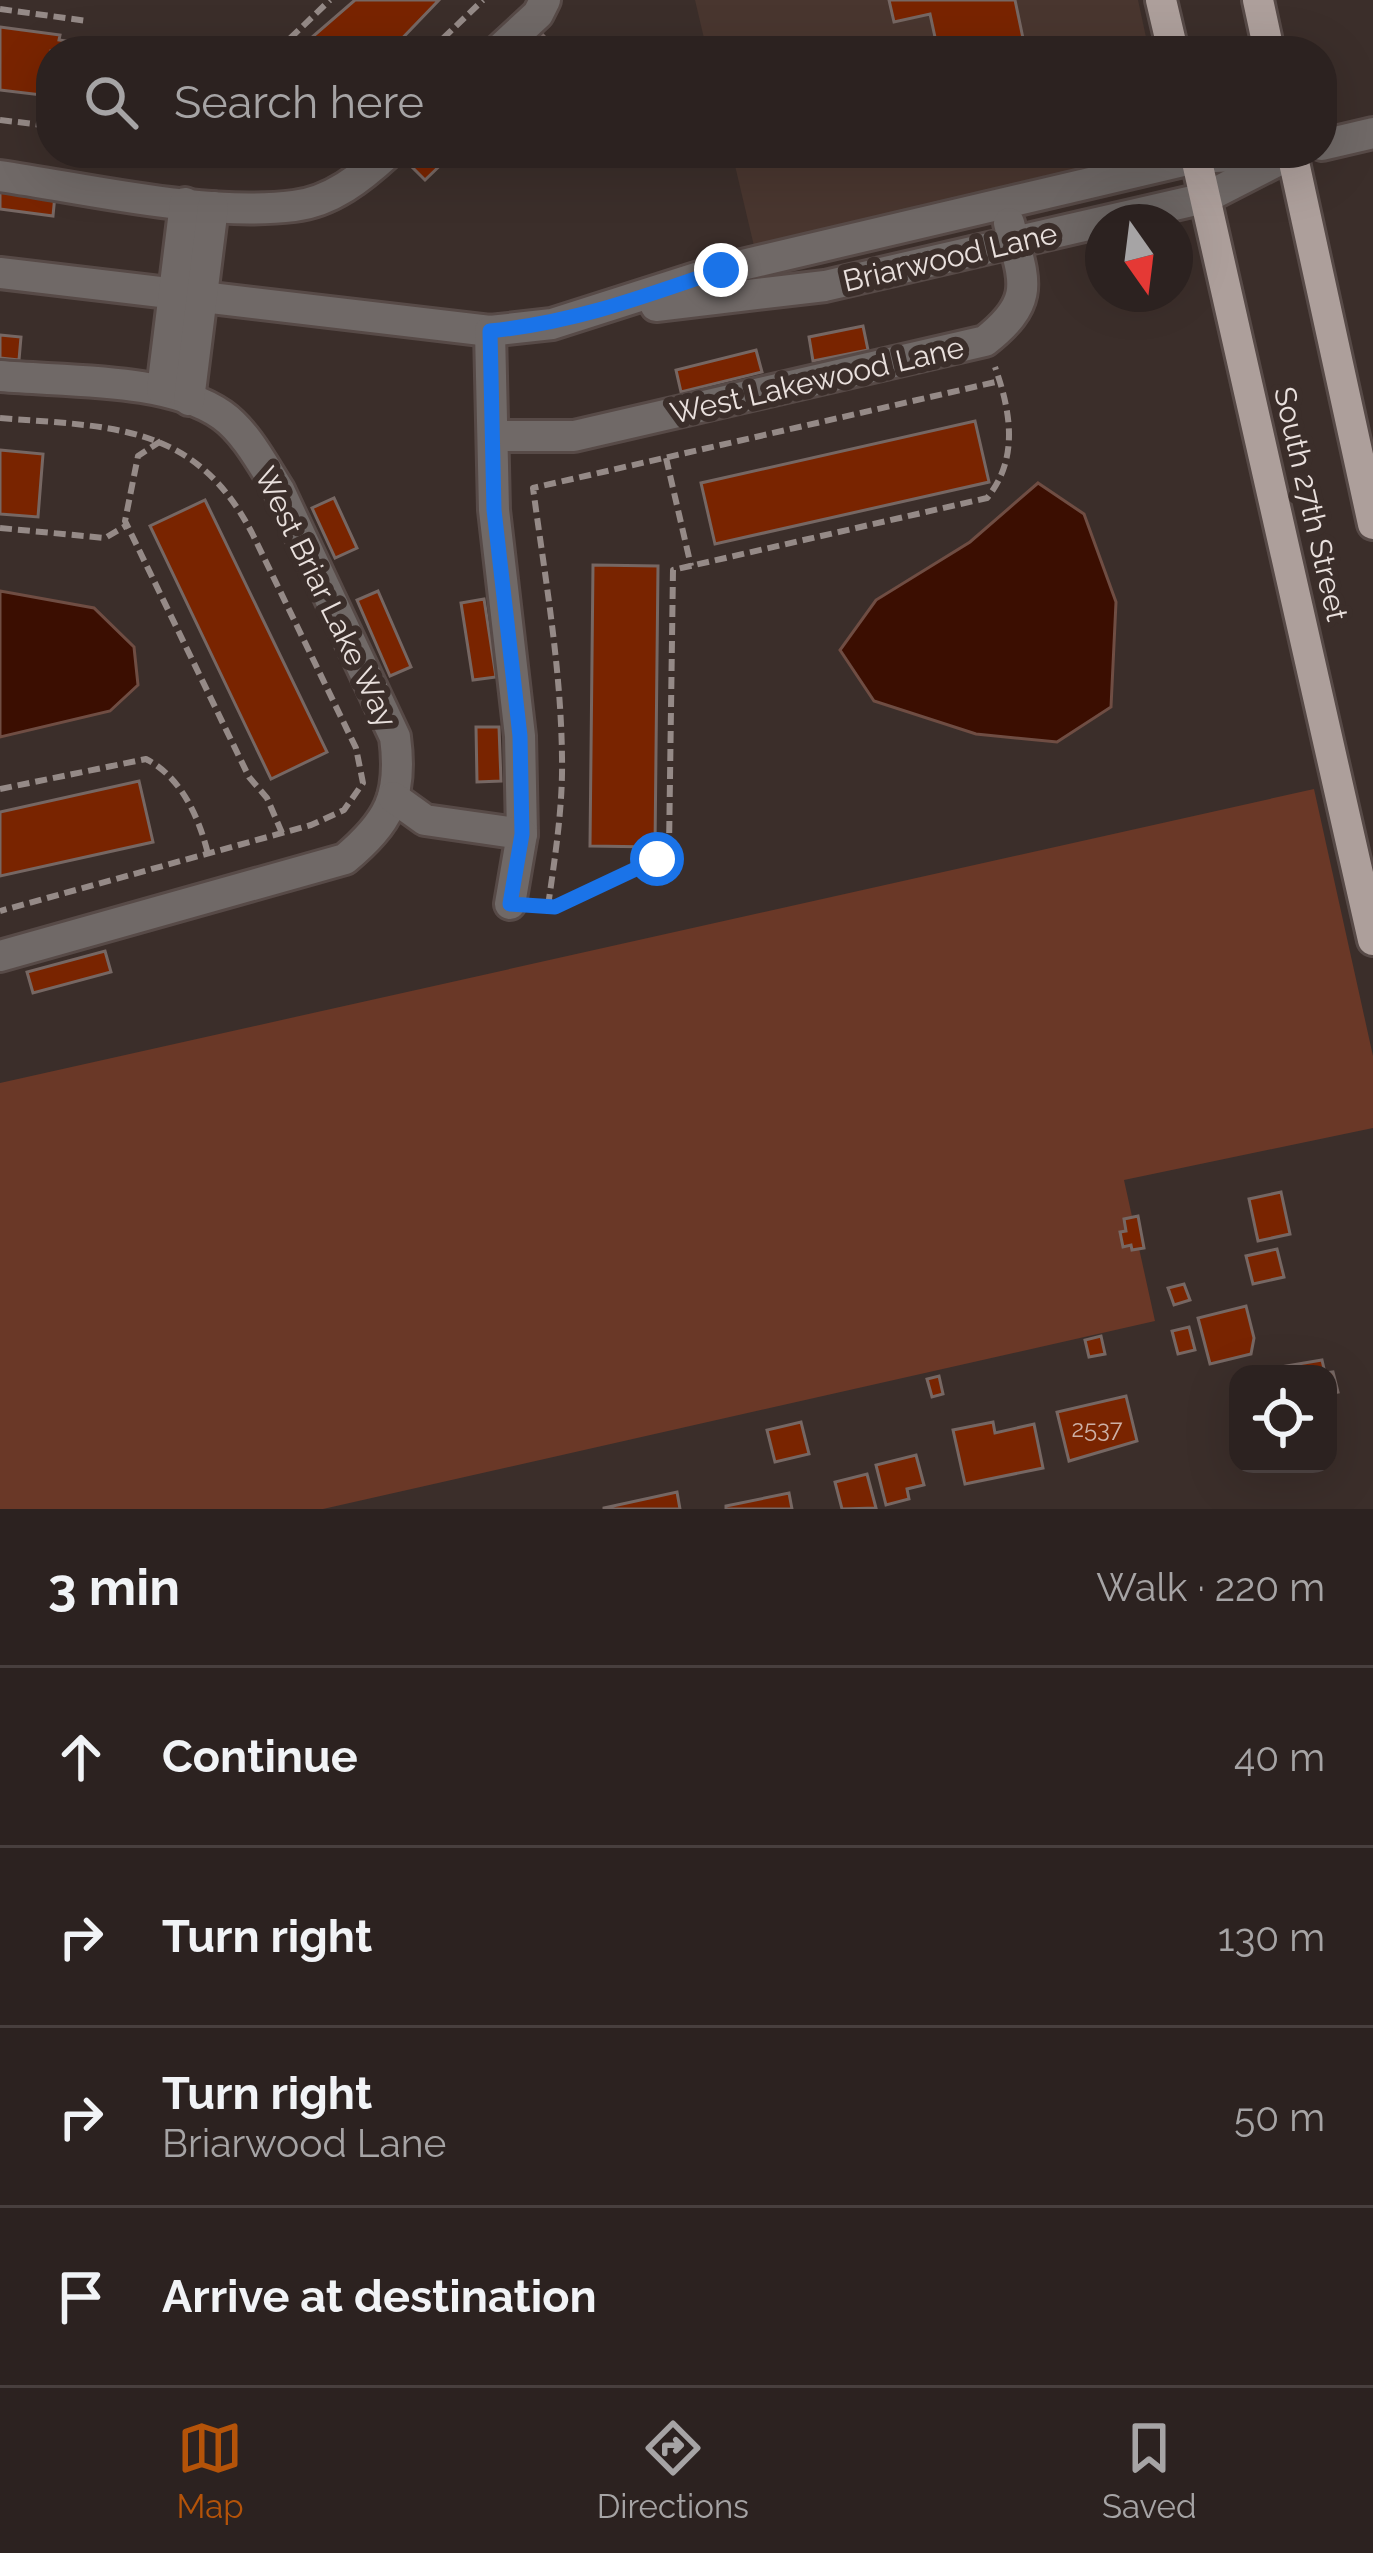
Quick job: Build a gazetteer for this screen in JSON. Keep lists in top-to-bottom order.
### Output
{
  "streets": {
    "main road": ["South 27th Street"],
    "street": ["Briarwood Lane", "West Lakewood Lane", "West Briar Lake Way"]
  },
  "crossings": [
    ["Briarwood Lane", "West Lakewood Lane"],
    ["Briarwood Lane", "South 27th Street"]
  ],
  "house_numbers": ["2537"],
  "north": "bottom",
  "page": {
    "search": "Search here",
    "heading": ["3 min", "Walk · 220 m"],
    "list": [
      ["Continue", "40 m"],
      ["Turn right", "130 m"],
      ["Turn right", "Briarwood Lane", "50 m"],
      "Arrive at destination"
    ],
    "nav": ["Map", "Directions", "Saved"]
  }
}
